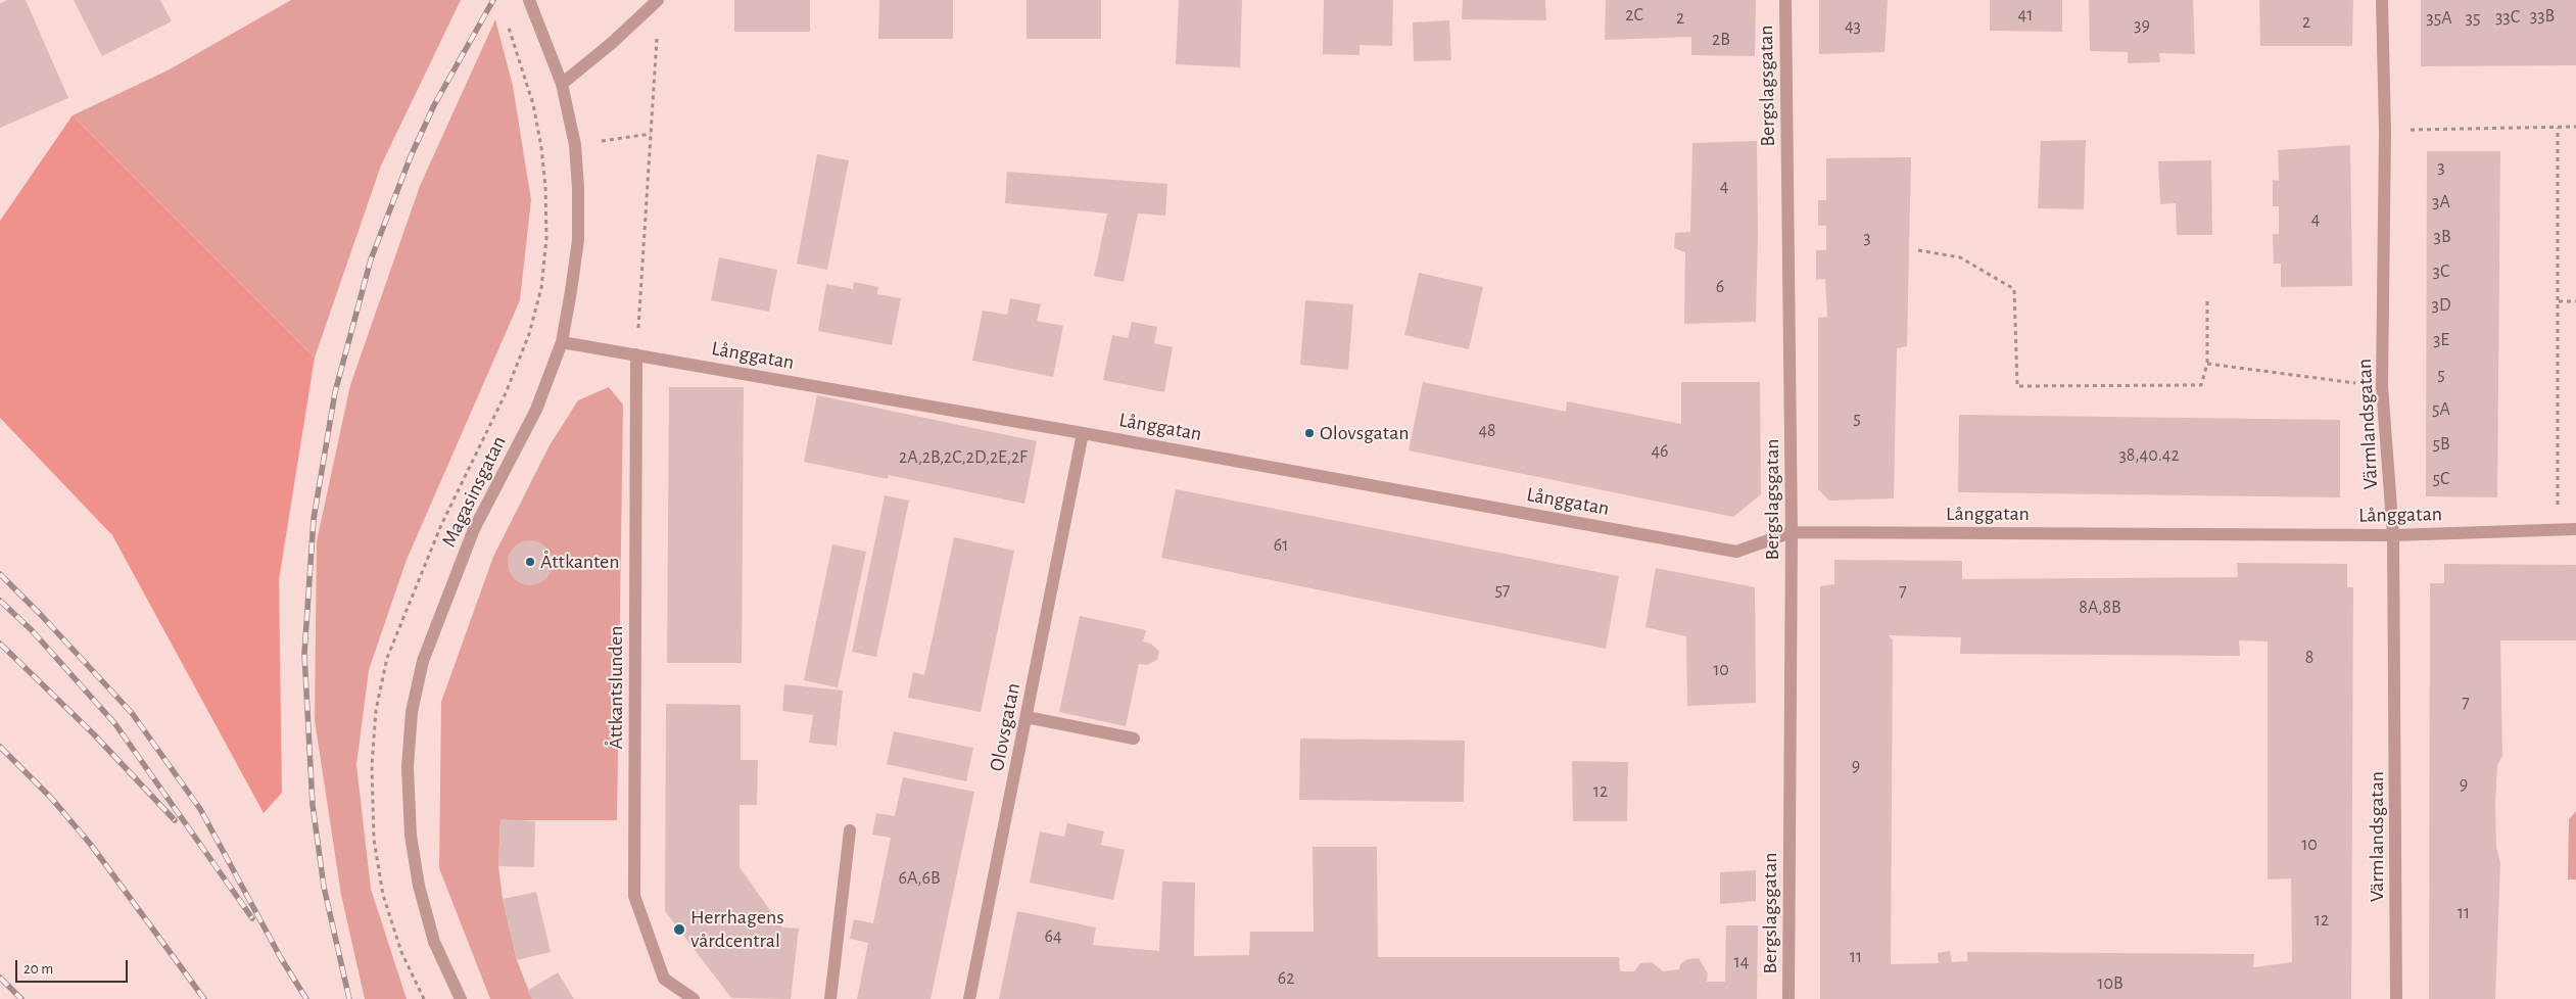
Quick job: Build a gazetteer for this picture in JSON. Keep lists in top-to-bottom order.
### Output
{
  "streets": {
    "street": [
      "Bergslagsgatan",
      "Långgatan",
      "Värmlandsgatan",
      "Magasinsgatan",
      "Åttkantslunden",
      "Olovsgatan"
    ]
  },
  "crossings": [
    ["Bergslagsgatan", "Långgatan"],
    ["Långgatan", "Värmlandsgatan"],
    ["Långgatan", "Magasinsgatan"],
    ["Långgatan", "Åttkantslunden"],
    ["Långgatan", "Olovsgatan"]
  ],
  "places": ["Olovsgatan", "Åttkanten", "Herrhagens vårdcentral"],
  "house_numbers": [
    "2C",
    "41",
    "33B",
    "33C",
    "2",
    "35A",
    "35",
    "2",
    "39",
    "43",
    "2B",
    "3",
    "4",
    "3A",
    "4",
    "3B",
    "3",
    "3C",
    "6",
    "3D",
    "3E",
    "5",
    "5A",
    "5",
    "48",
    "5B",
    "46",
    "38,40.42",
    "2A,2B,2C,2D,2E,2F",
    "5C",
    "61",
    "57",
    "7",
    "8A,8B",
    "8",
    "10",
    "7",
    "9",
    "9",
    "12",
    "10",
    "6A,6B",
    "11",
    "12",
    "64",
    "11",
    "14",
    "62",
    "10B"
  ],
  "scale_bar": "20 m"
}
